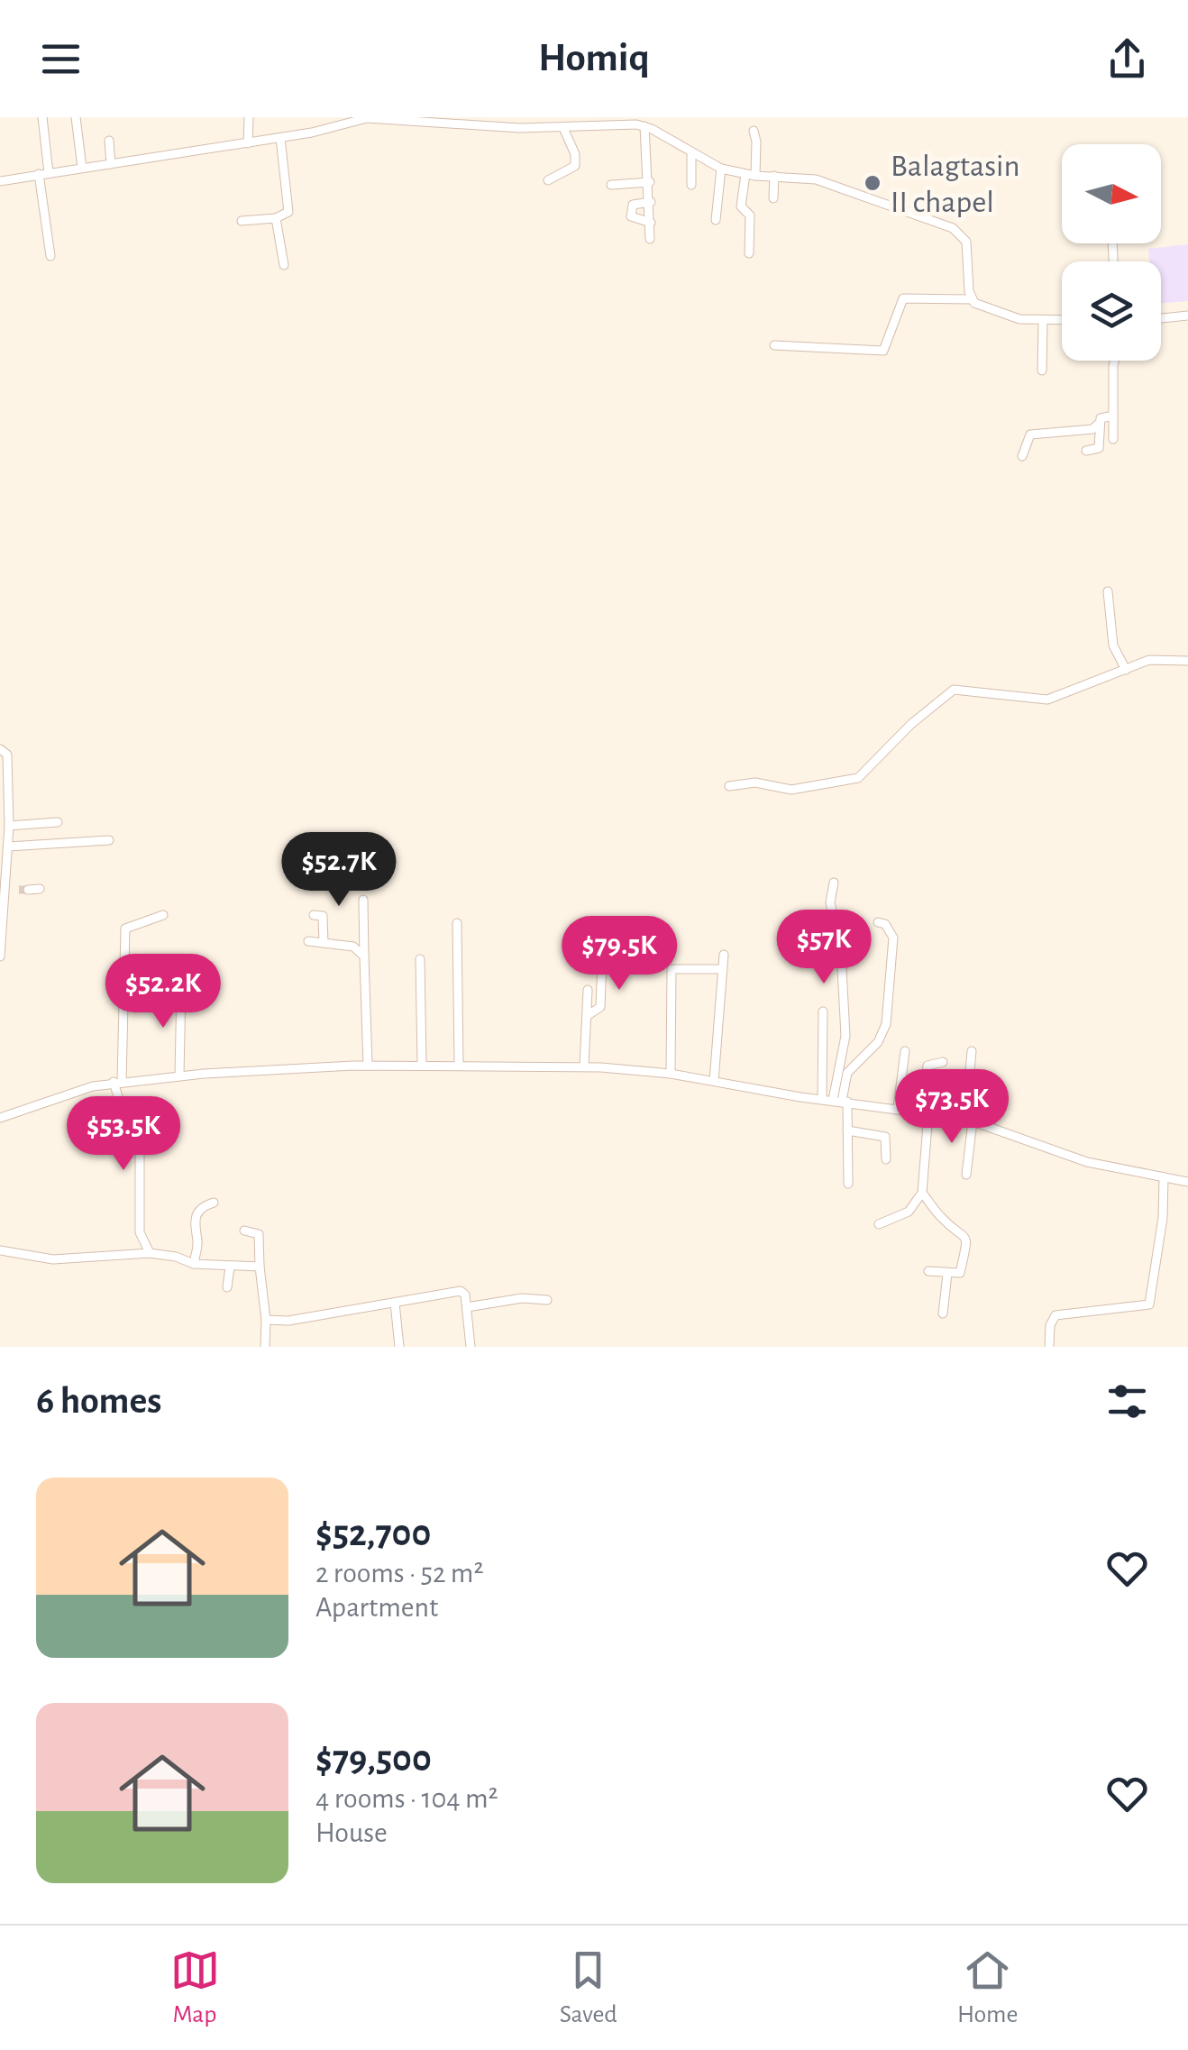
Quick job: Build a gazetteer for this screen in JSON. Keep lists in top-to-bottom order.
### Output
{
  "places": ["Balagtasin II chapel"],
  "north": "right",
  "page": {
    "header": "Homiq",
    "price": [
      "$52.7K",
      "$57K",
      "$79.5K",
      "$52.2K",
      "$73.5K",
      "$53.5K"
    ],
    "heading": "6 homes",
    "list": [
      {
        "name": "$52,700",
        "note": "2 rooms · 52 m² · Apartment"
      },
      {
        "name": "$79,500",
        "note": "4 rooms · 104 m² · House"
      }
    ],
    "tabs": ["Map", "Saved", "Home"]
  }
}
